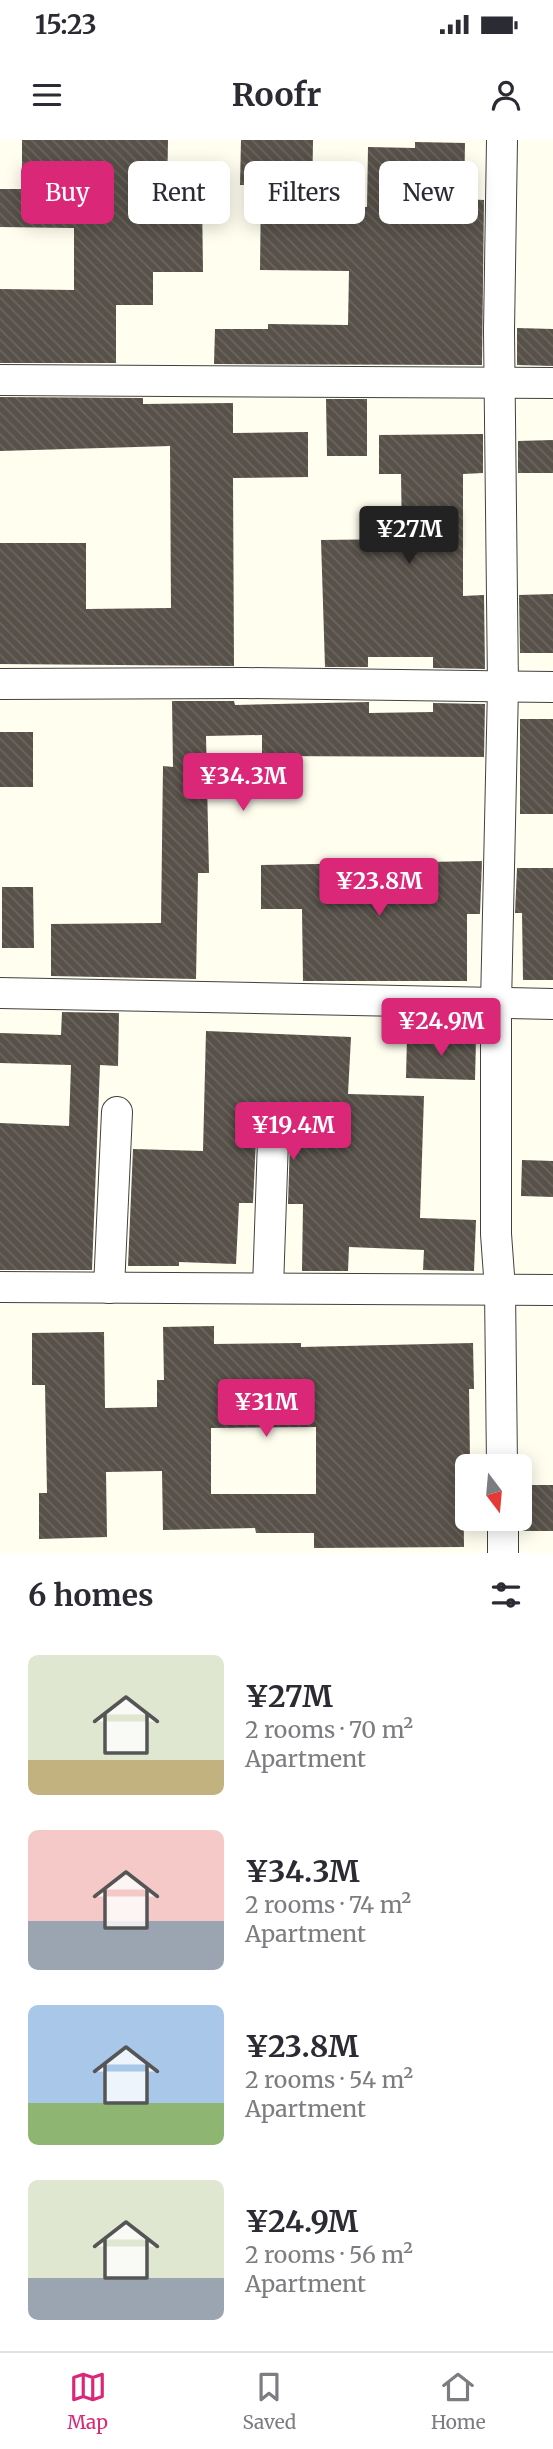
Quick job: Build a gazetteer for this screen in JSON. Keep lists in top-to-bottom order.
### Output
{
  "north": "bottom",
  "page": {
    "status": "15:23",
    "header": "Roofr",
    "chip": [
      "Buy",
      "Rent",
      "Filters",
      "New"
    ],
    "price": [
      "¥27M",
      "¥34.3M",
      "¥23.8M",
      "¥24.9M",
      "¥19.4M",
      "¥31M"
    ],
    "heading": "6 homes",
    "list": [
      {
        "name": "¥27M",
        "note": "2 rooms · 70 m² · Apartment"
      },
      {
        "name": "¥34.3M",
        "note": "2 rooms · 74 m² · Apartment"
      },
      {
        "name": "¥23.8M",
        "note": "2 rooms · 54 m² · Apartment"
      },
      {
        "name": "¥24.9M",
        "note": "2 rooms · 56 m² · Apartment"
      }
    ],
    "tabs": ["Map", "Saved", "Home"]
  }
}
